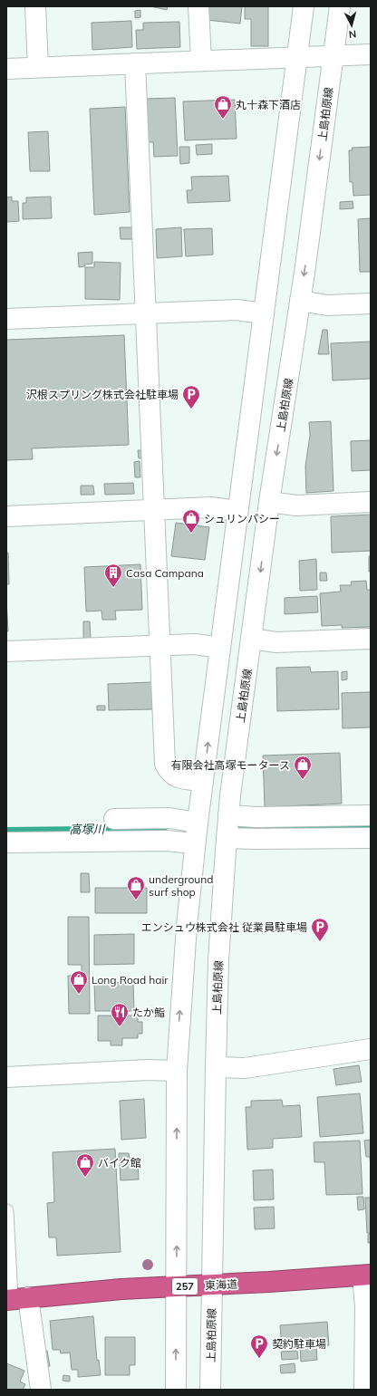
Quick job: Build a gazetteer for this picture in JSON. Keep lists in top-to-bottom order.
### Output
{
  "streets": {
    "highway": ["東海道", "257"],
    "street": ["上島柏原線"]
  },
  "crossings": [
    ["上島柏原線", "東海道"]
  ],
  "water": ["高塚川"],
  "places": {
    "shop": [
      "丸十森下酒店",
      "シュリンパシー",
      "有限会社高塚モータース",
      "underground surf shop",
      "Long Road hair",
      "バイク館"
    ],
    "parking": ["沢根スプリング株式会社駐車場", "エンシュウ株式会社 従業員駐車場", "契約駐車場"],
    "building": ["Casa Campana"],
    "restaurant": ["たか鮨"]
  },
  "north": "bottom"
}
